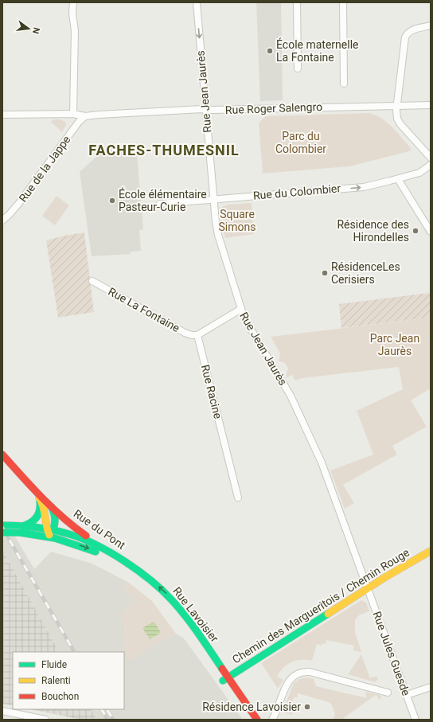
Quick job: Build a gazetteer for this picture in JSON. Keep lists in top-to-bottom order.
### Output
{
  "streets": {
    "main road": ["Rue du Pont", "Chemin des Margueritois / Chemin Rouge", "Rue Lavoisier"],
    "street": [
      "Rue Jean Jaurès",
      "Rue Roger Salengro",
      "Rue de la Jappe",
      "Rue du Colombier",
      "Rue La Fontaine",
      "Rue Racine",
      "Rue Jules Guesde"
    ]
  },
  "crossings": [
    ["Rue Jean Jaurès", "Rue Roger Salengro"],
    ["Rue Jean Jaurès", "Rue du Colombier"],
    ["Rue Jean Jaurès", "Chemin des Margueritois / Chemin Rouge"],
    ["Rue Jean Jaurès", "Rue Jules Guesde"],
    ["Rue Roger Salengro", "Rue de la Jappe"],
    ["Rue La Fontaine", "Rue Racine"],
    ["Rue du Pont", "Rue Lavoisier"],
    ["Chemin des Margueritois / Chemin Rouge", "Rue Lavoisier"],
    ["Chemin des Margueritois / Chemin Rouge", "Rue Jules Guesde"]
  ],
  "one_way": ["Rue du Colombier"],
  "districts": ["FACHES-THUMESNIL"],
  "parks": ["Parc du Colombier", "Square Simons", "Parc Jean Jaurès"],
  "places": [
    "École maternelle La Fontaine",
    "École élémentaire Pasteur-Curie",
    "Résidence des Hirondelles",
    "RésidenceLes Cerisiers",
    "Résidence Lavoisier"
  ],
  "legend": ["Fluide", "Ralenti", "Bouchon"],
  "north": "right"
}
